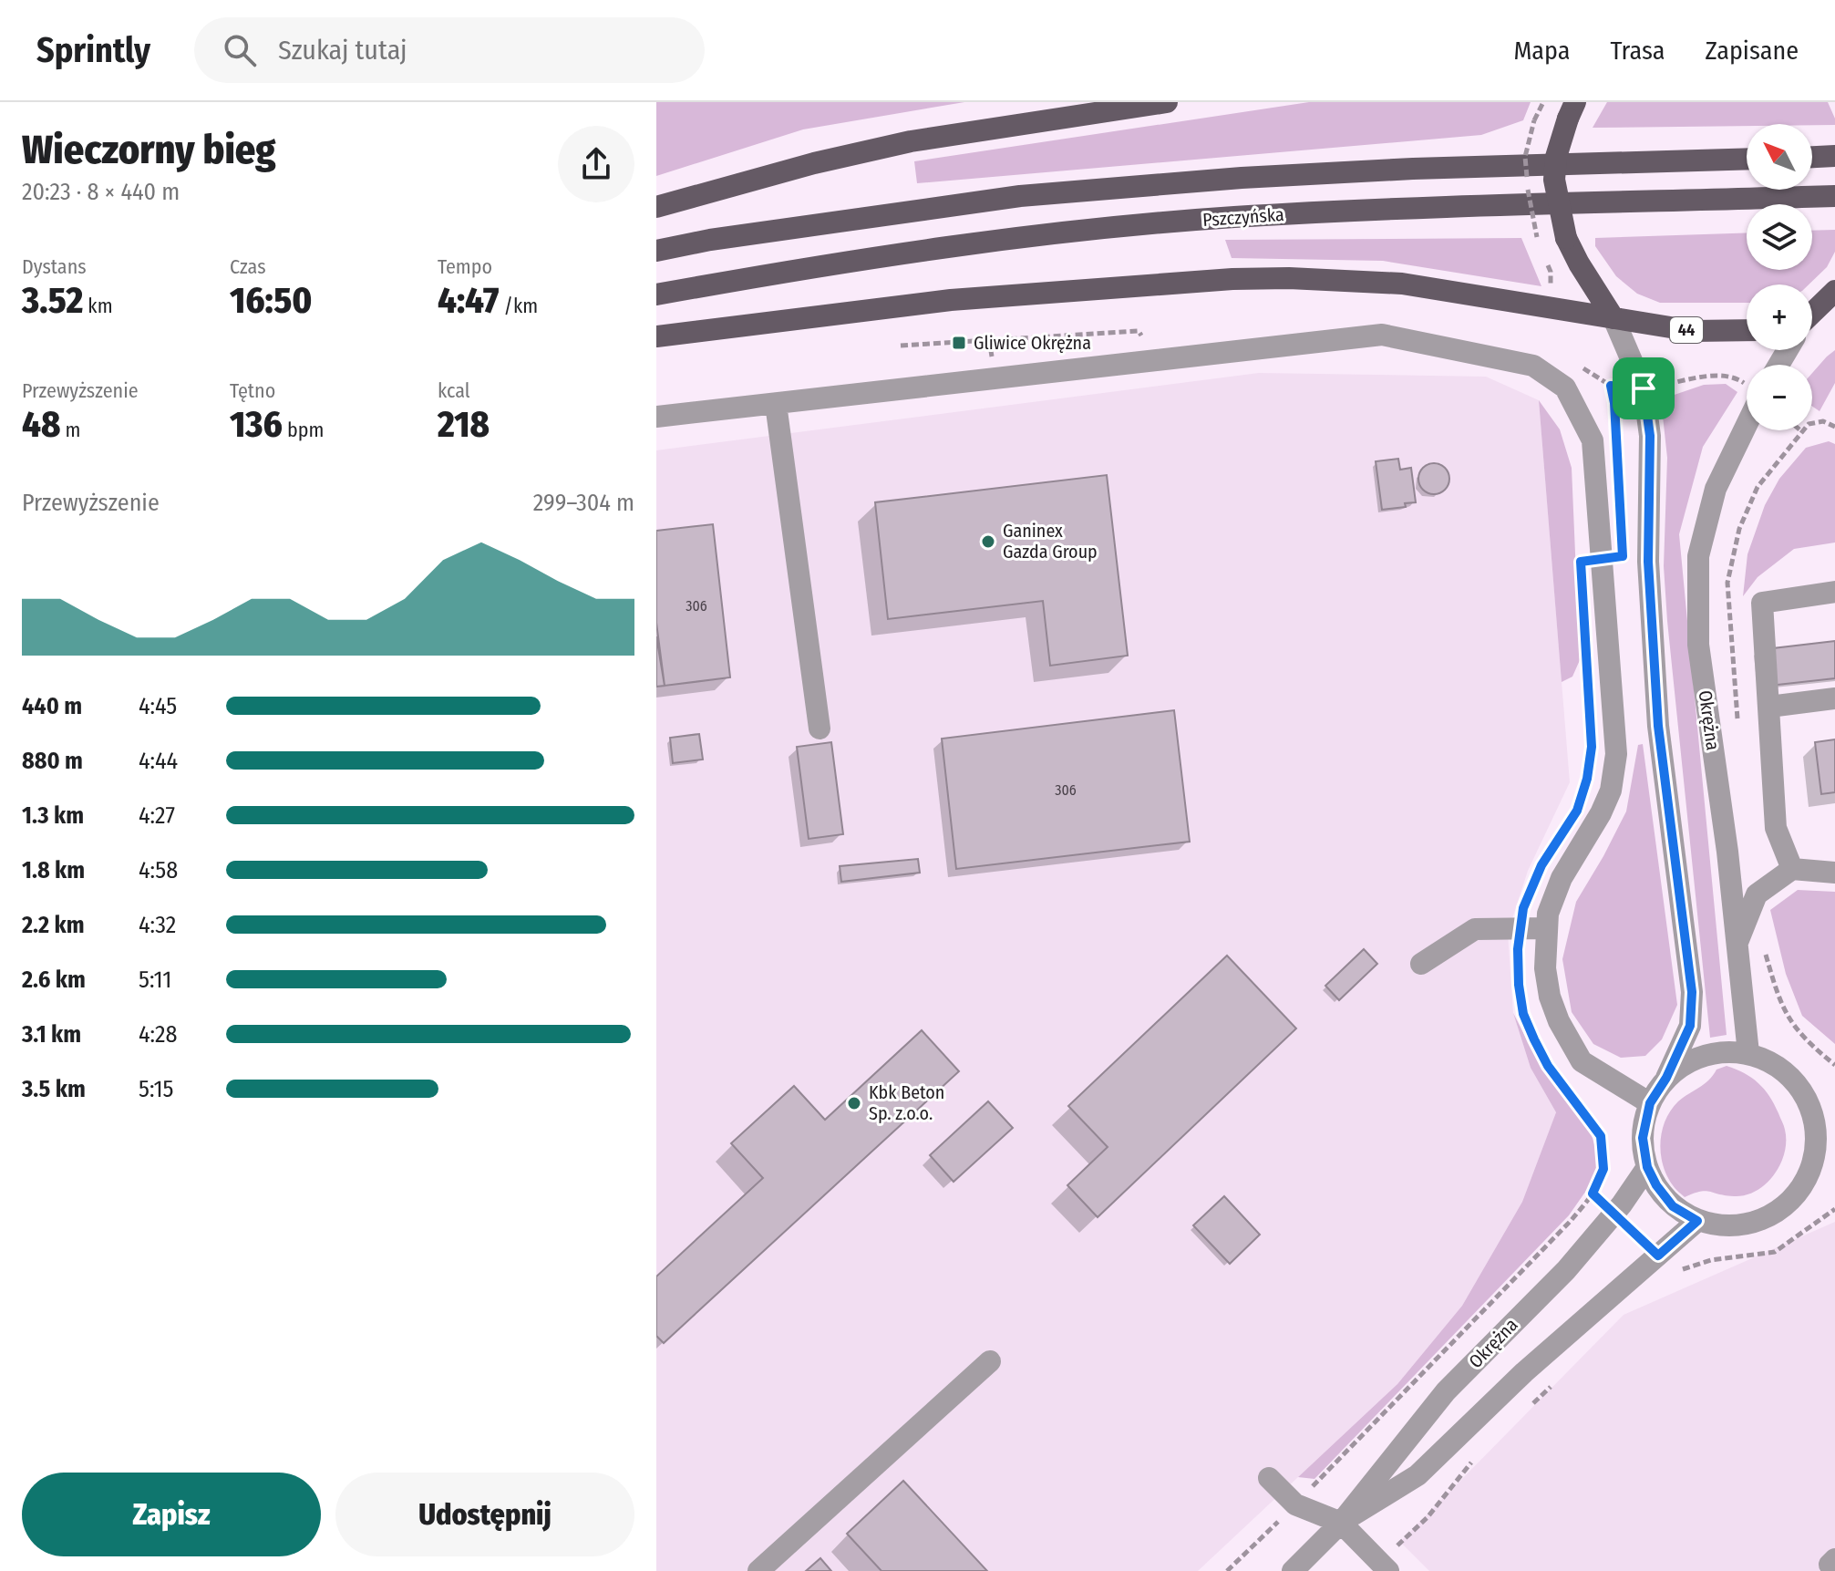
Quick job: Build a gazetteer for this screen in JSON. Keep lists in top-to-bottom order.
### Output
{
  "streets": {
    "main road": ["Pszczyńska", "44"],
    "street": ["Okrężna"]
  },
  "places": {
    "transit": ["Gliwice Okrężna"],
    "other": ["Ganinex Gazda Group", "Kbk Beton Sp. z.o.o."]
  },
  "house_numbers": ["306", "306"],
  "north": "top left",
  "page": {
    "header": "Sprintly",
    "search": "Szukaj tutaj",
    "nav": ["Mapa", "Trasa", "Zapisane"],
    "heading": ["Wieczorny bieg", "20:23 · 8 × 440 m"],
    "map_buttons": ["+", "−"],
    "stats": [
      ["Dystans", "3.52 km"],
      ["Czas", "16:50"],
      ["Tempo", "4:47 /km"],
      ["Przewyższenie", "48 m"],
      ["Tętno", "136 bpm"],
      ["kcal", "218"]
    ],
    "chart": ["Przewyższenie", "299–304 m"],
    "list": [
      {
        "name": "440 m",
        "note": "4:45"
      },
      {
        "name": "880 m",
        "note": "4:44"
      },
      {
        "name": "1.3 km",
        "note": "4:27"
      },
      {
        "name": "1.8 km",
        "note": "4:58"
      },
      {
        "name": "2.2 km",
        "note": "4:32"
      },
      {
        "name": "2.6 km",
        "note": "5:11"
      },
      {
        "name": "3.1 km",
        "note": "4:28"
      },
      {
        "name": "3.5 km",
        "note": "5:15"
      }
    ],
    "buttons": ["Zapisz", "Udostępnij"]
  }
}
